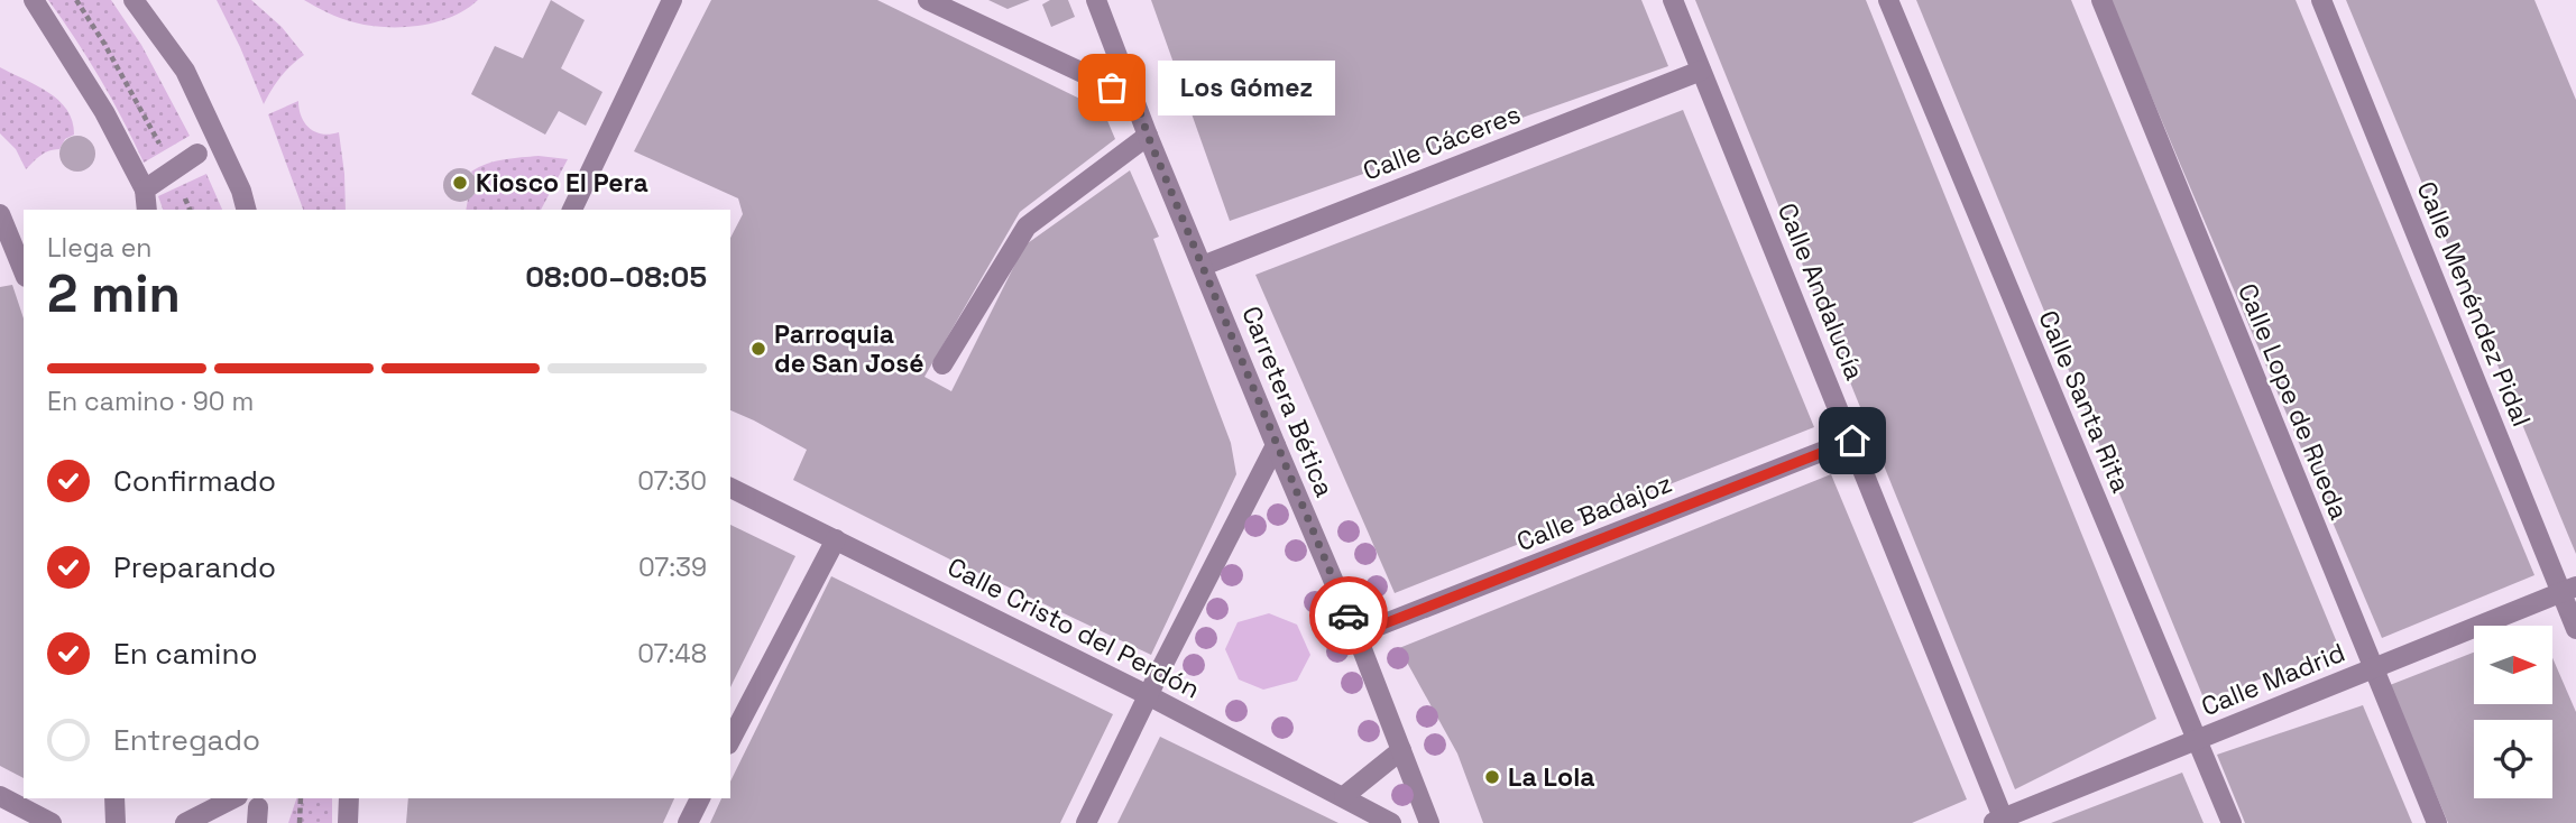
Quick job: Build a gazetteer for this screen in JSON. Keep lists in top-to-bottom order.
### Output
{
  "streets": {
    "street": [
      "Calle Cáceres",
      "Calle Andalucía",
      "Calle Menéndez Pidal",
      "Carretera Bética",
      "Calle Santa Rita",
      "Calle Lope de Rueda",
      "Calle Badajoz",
      "Calle Cristo del Perdón",
      "Calle Madrid"
    ]
  },
  "crossings": [
    ["Calle Cáceres", "Calle Andalucía"],
    ["Calle Cáceres", "Carretera Bética"],
    ["Calle Andalucía", "Calle Badajoz"],
    ["Calle Andalucía", "Calle Madrid"],
    ["Calle Menéndez Pidal", "Calle Madrid"],
    ["Carretera Bética", "Calle Badajoz"],
    ["Calle Santa Rita", "Calle Madrid"],
    ["Calle Lope de Rueda", "Calle Madrid"]
  ],
  "places": [
    "Los Gómez",
    "Kiosco El Pera",
    "Parroquia de San José",
    "La Lola"
  ],
  "north": "right",
  "page": {
    "bubble": "Los Gómez",
    "heading": ["2 min", "Llega en", "08:00–08:05"],
    "bar": "En camino · 90 m",
    "list": [
      ["Confirmado", "07:30"],
      ["Preparando", "07:39"],
      ["En camino", "07:48"],
      "Entregado"
    ]
  }
}
